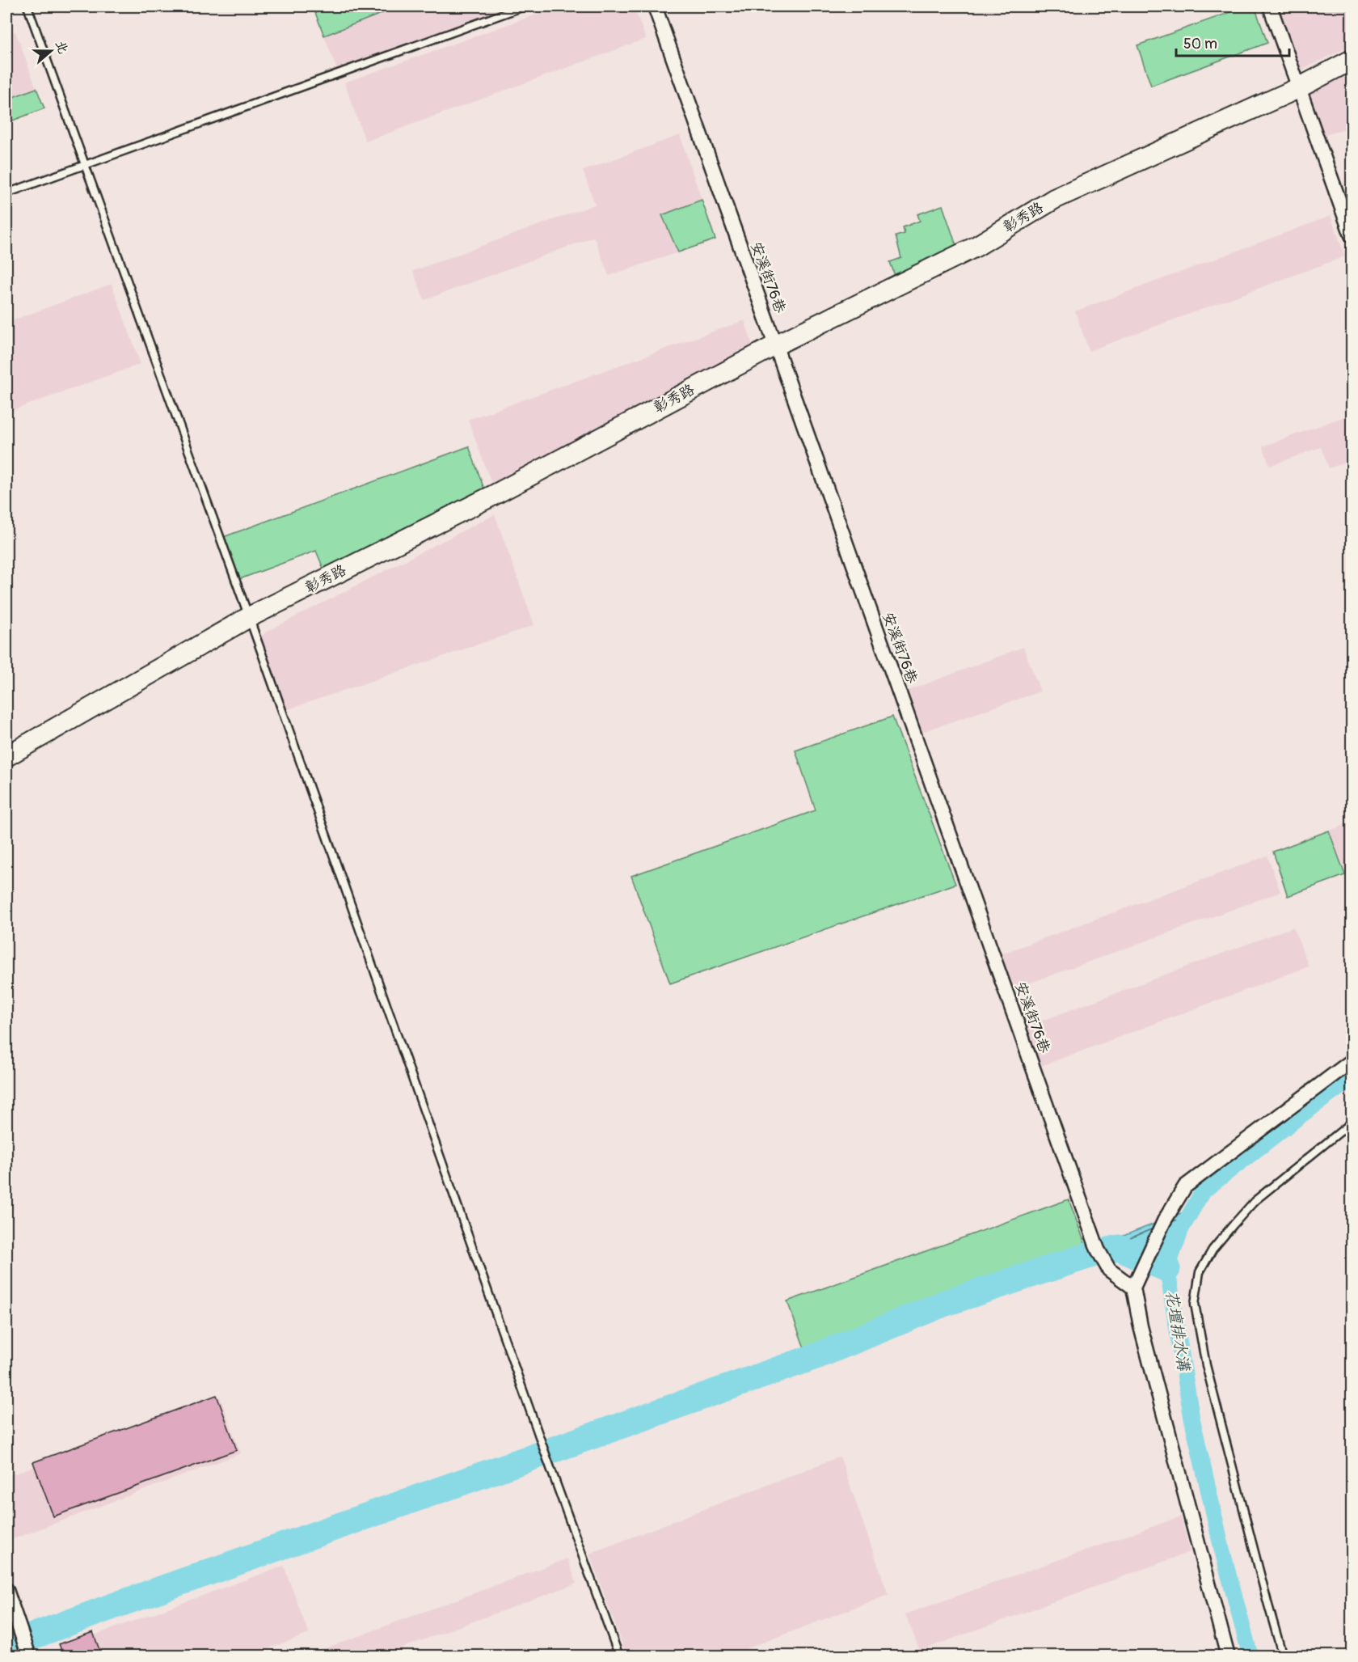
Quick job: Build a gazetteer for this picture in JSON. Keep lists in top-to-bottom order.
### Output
{
  "streets": {
    "street": ["彰秀路", "安溪街76巷"]
  },
  "crossings": [
    ["彰秀路", "安溪街76巷"]
  ],
  "water": ["花壇排水溝"],
  "scale_bar": "50 m",
  "north": "right"
}
